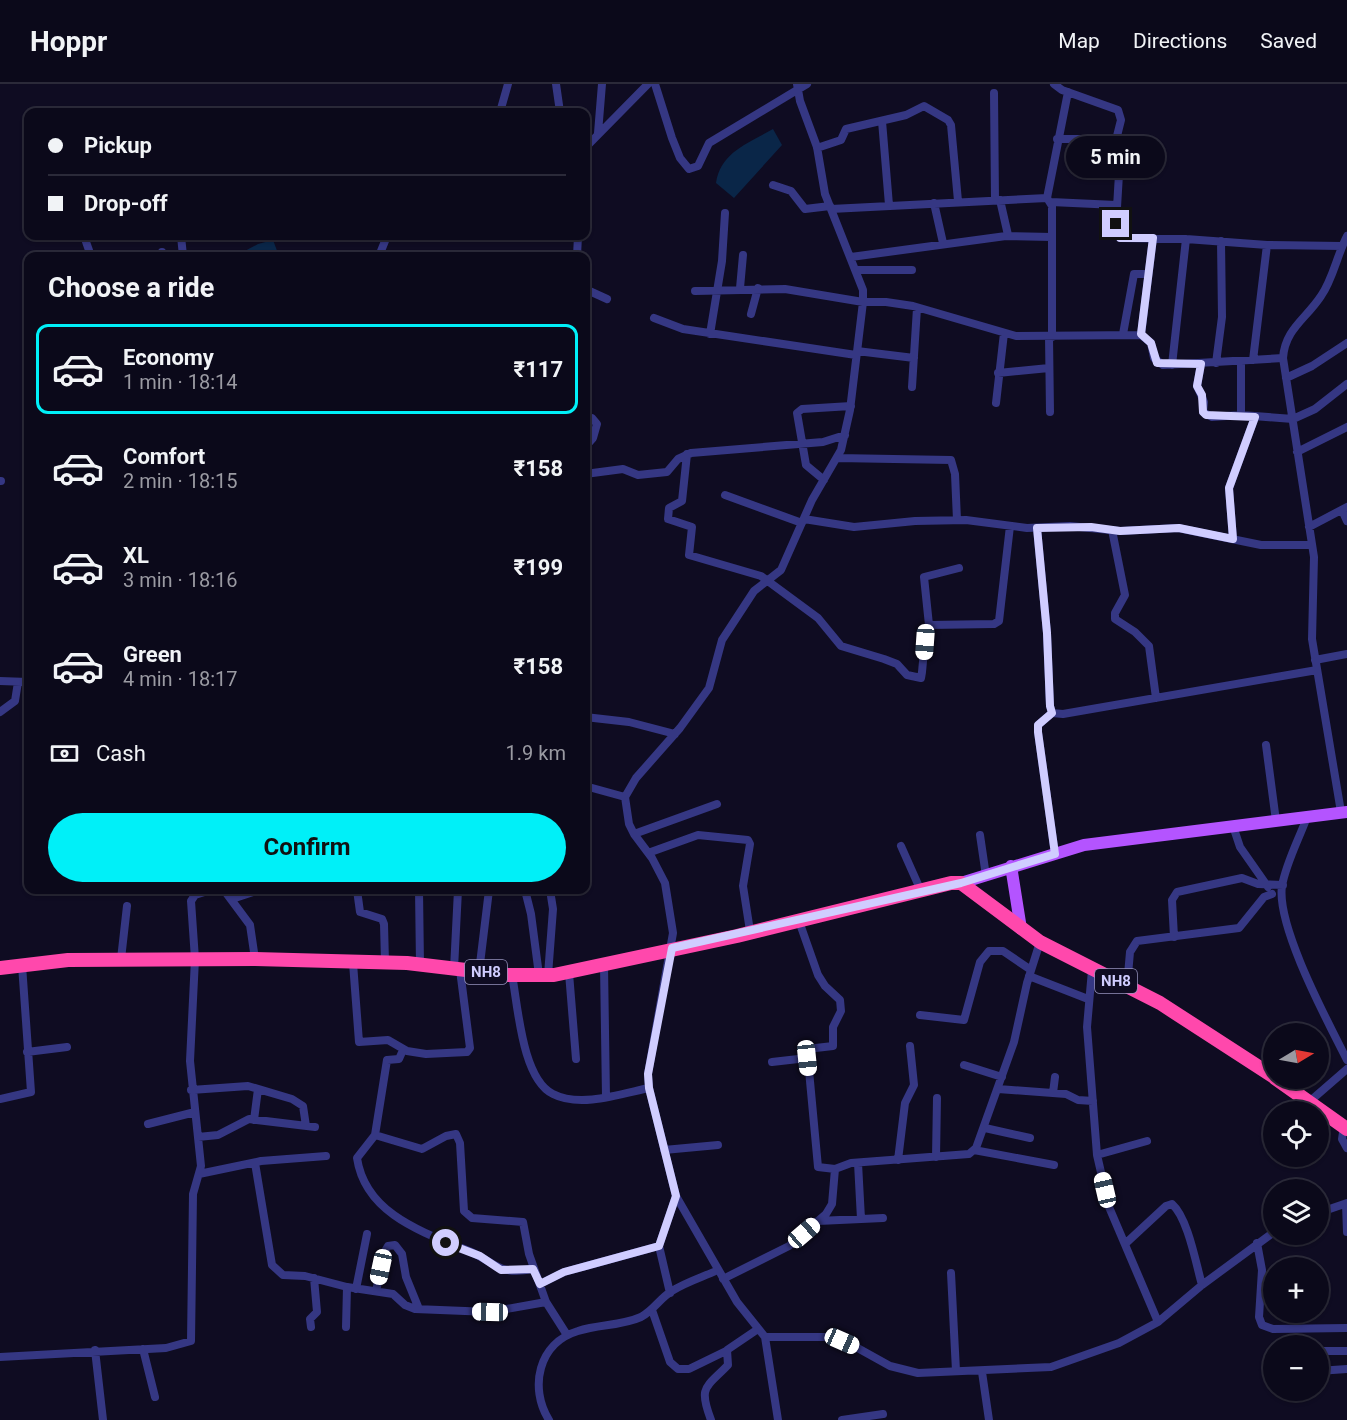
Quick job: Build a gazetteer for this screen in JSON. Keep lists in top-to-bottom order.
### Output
{
  "streets": {
    "highway": ["NH8"]
  },
  "north": "right",
  "page": {
    "header": "Hoppr",
    "nav": ["Map", "Directions", "Saved"],
    "banner": ["Pickup", "Drop-off"],
    "bubble": "5 min",
    "heading": "Choose a ride",
    "list": [
      {
        "name": "Economy",
        "note": "1 min · 18:14",
        "value": "₹117"
      },
      {
        "name": "Comfort",
        "note": "2 min · 18:15",
        "value": "₹158"
      },
      {
        "name": "XL",
        "note": "3 min · 18:16",
        "value": "₹199"
      },
      {
        "name": "Green",
        "note": "4 min · 18:17",
        "value": "₹158"
      }
    ],
    "pay": ["Cash", "1.9 km"],
    "buttons": "Confirm",
    "map_buttons": ["+", "−"]
  }
}
